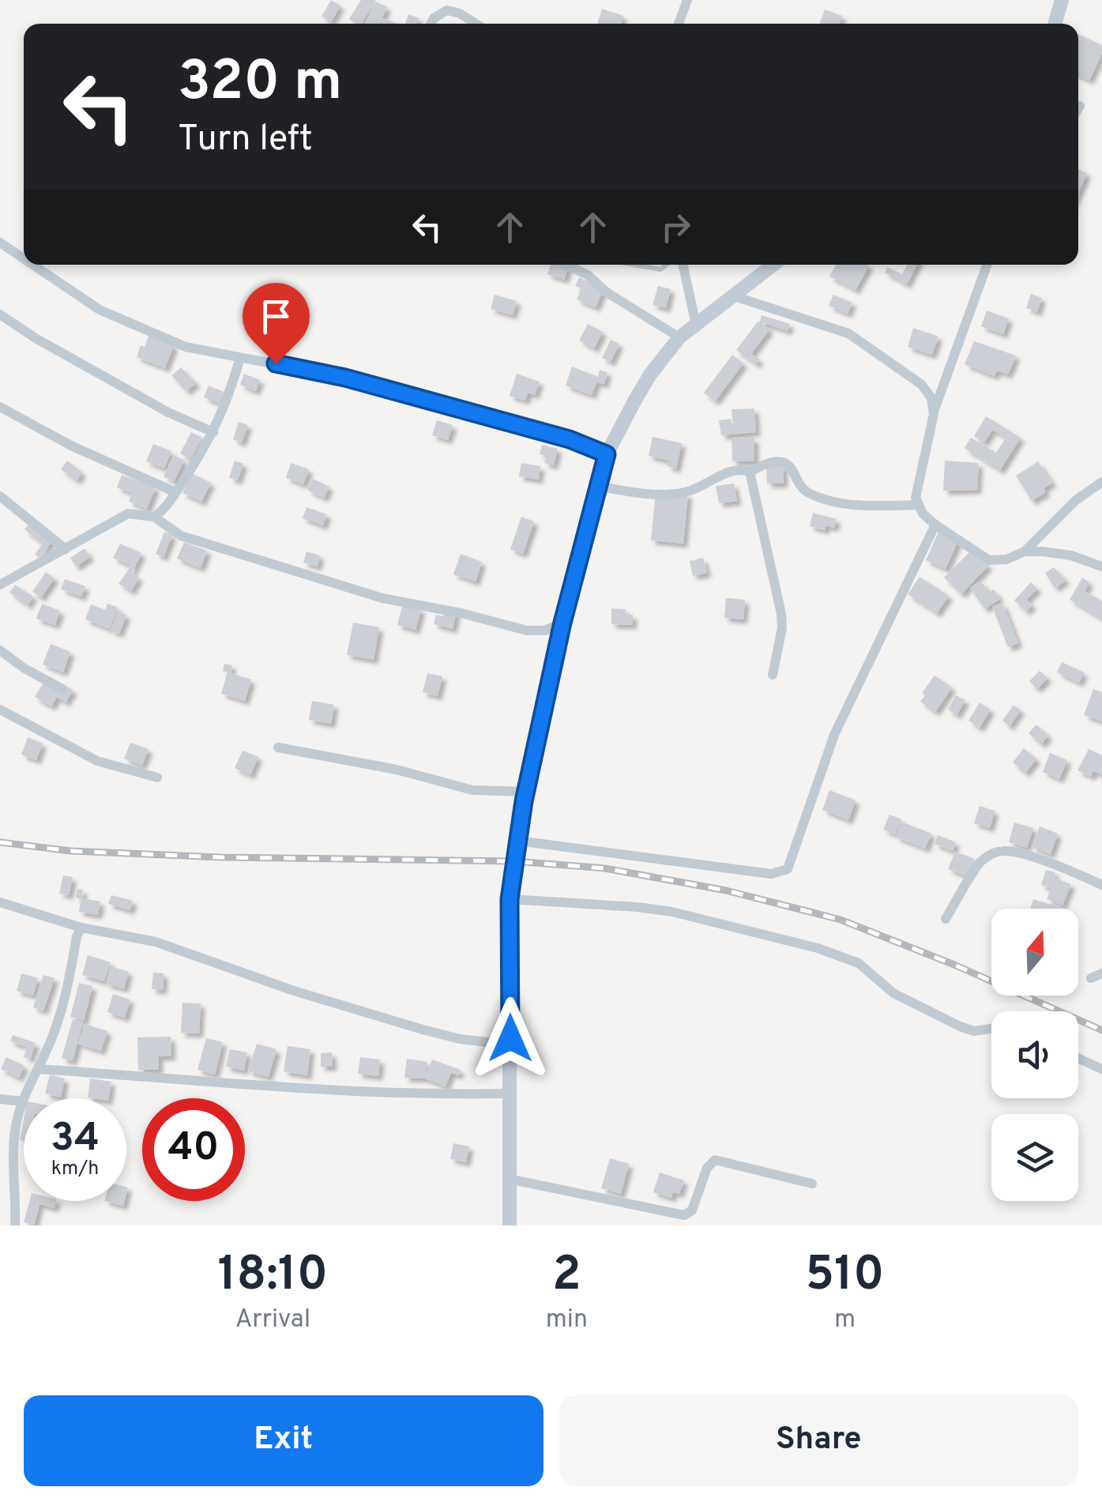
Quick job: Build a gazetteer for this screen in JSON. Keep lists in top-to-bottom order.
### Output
{
  "north": "top",
  "page": {
    "turn": ["320 m", "Turn left"],
    "speed": "34 km/h",
    "limit": "40",
    "eta": [
      "18:10",
      "Arrival",
      "2",
      "min",
      "510",
      "m"
    ],
    "buttons": ["Exit", "Share"]
  }
}
